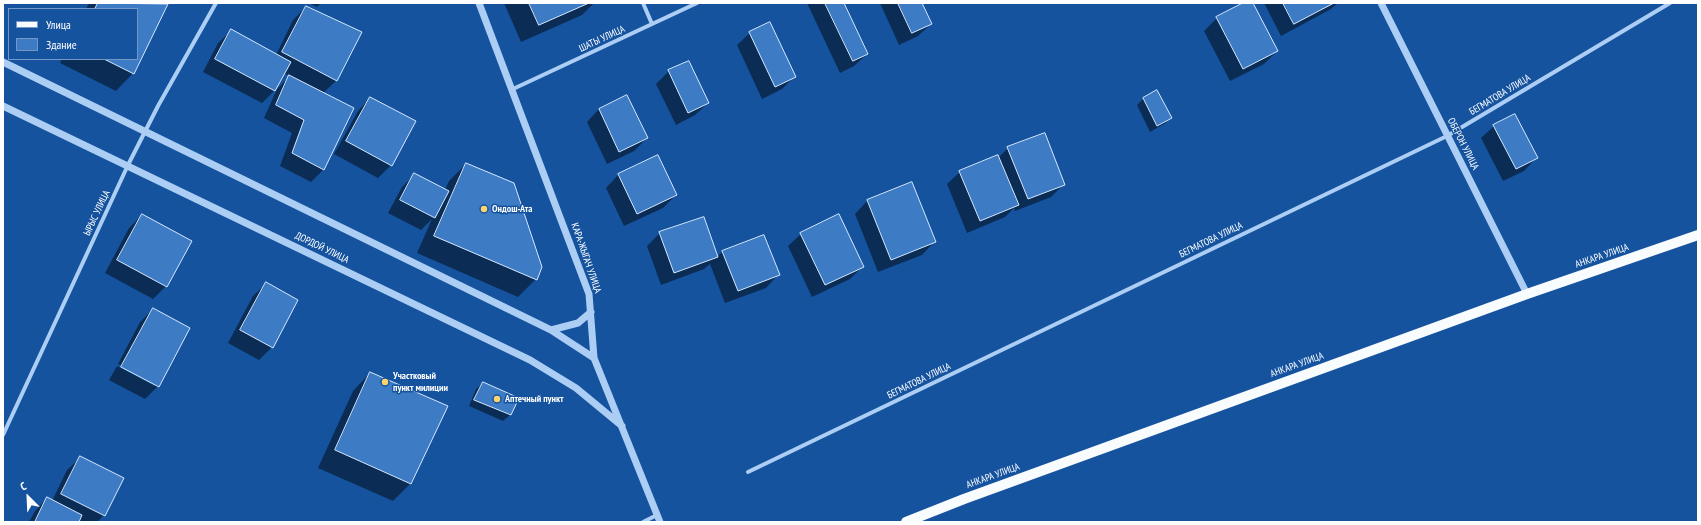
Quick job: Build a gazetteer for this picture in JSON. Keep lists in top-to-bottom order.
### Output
{
  "streets": {
    "main road": ["АНКАРА УЛИЦА"],
    "street": [
      "ШАТЫ УЛИЦА",
      "БЕГМАТОВА УЛИЦА",
      "ОБЕРОН УЛИЦА",
      "ЫРЫС УЛИЦА",
      "ДОРДОЙ УЛИЦА",
      "КАРА-ЖЫГАЧ УЛИЦА"
    ]
  },
  "crossings": [
    ["ШАТЫ УЛИЦА", "КАРА-ЖЫГАЧ УЛИЦА"],
    ["БЕГМАТОВА УЛИЦА", "ОБЕРОН УЛИЦА"],
    ["ОБЕРОН УЛИЦА", "АНКАРА УЛИЦА"],
    ["ЫРЫС УЛИЦА", "ДОРДОЙ УЛИЦА"],
    ["ДОРДОЙ УЛИЦА", "КАРА-ЖЫГАЧ УЛИЦА"]
  ],
  "places": ["Ондош-Ата", "Участковый пункт милиции", "Аптечный пункт"],
  "legend": ["Улица", "Здание"],
  "north": "top left"
}
